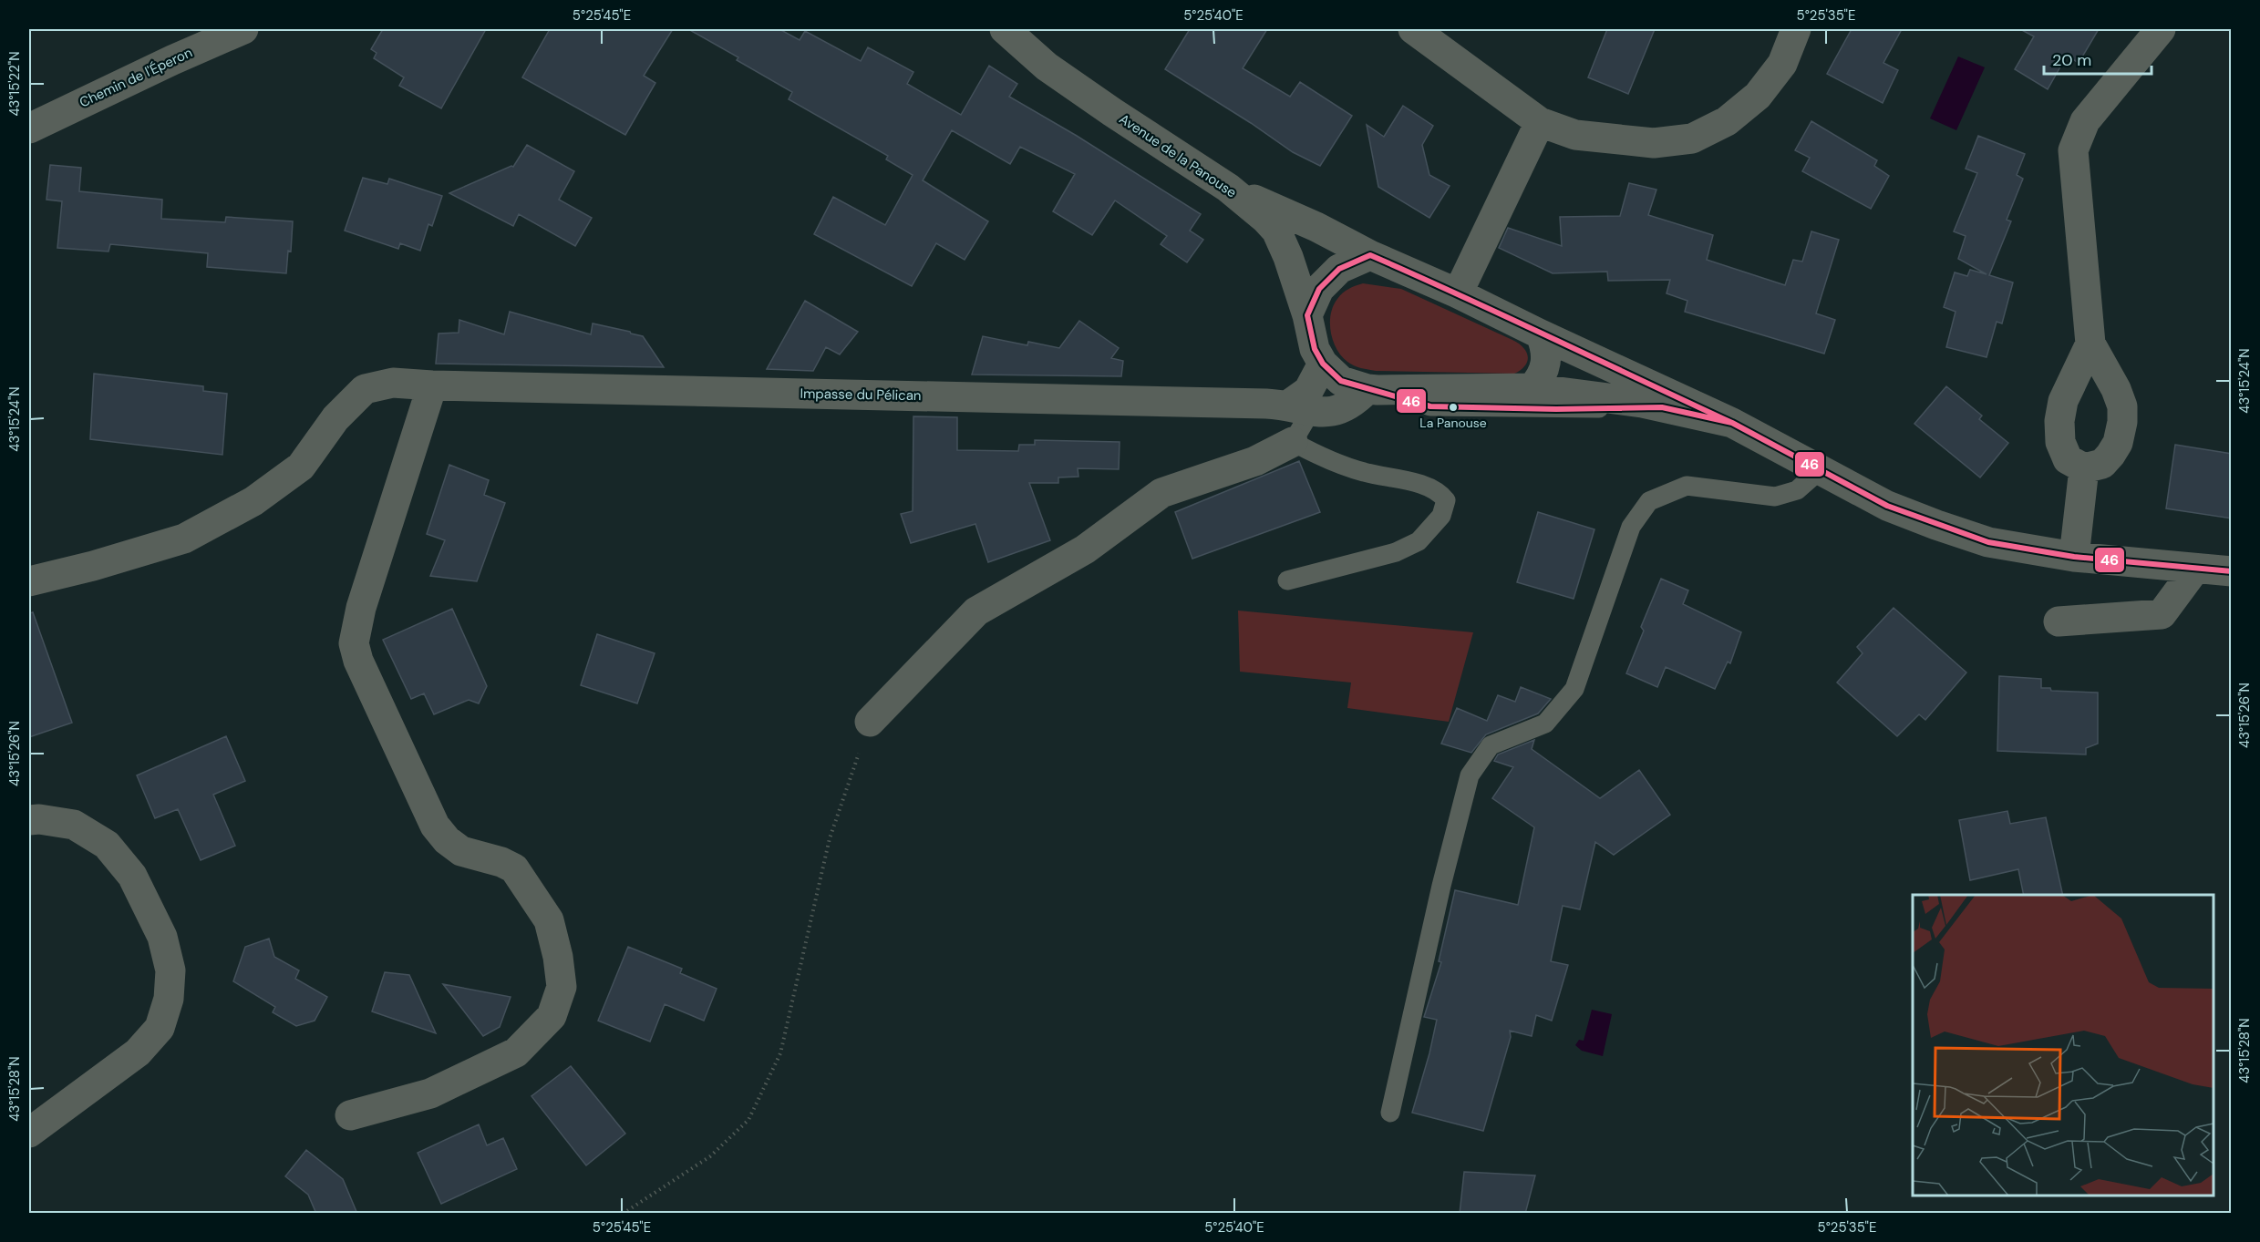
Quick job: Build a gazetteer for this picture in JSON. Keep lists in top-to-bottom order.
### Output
{
  "streets": {
    "street": ["Chemin de l'Éperon", "Avenue de la Panouse", "Impasse du Pélican"]
  },
  "crossings": [
    ["Avenue de la Panouse", "Impasse du Pélican"]
  ],
  "places": ["La Panouse"],
  "lines": ["transit line 46"],
  "scale_bar": "20 m",
  "coordinates": [
    "5°25'45\"E",
    "5°25'40\"E",
    "5°25'35\"E",
    "43°15'22\"N",
    "43°15'24\"N",
    "43°15'26\"N",
    "43°15'28\"N"
  ]
}
